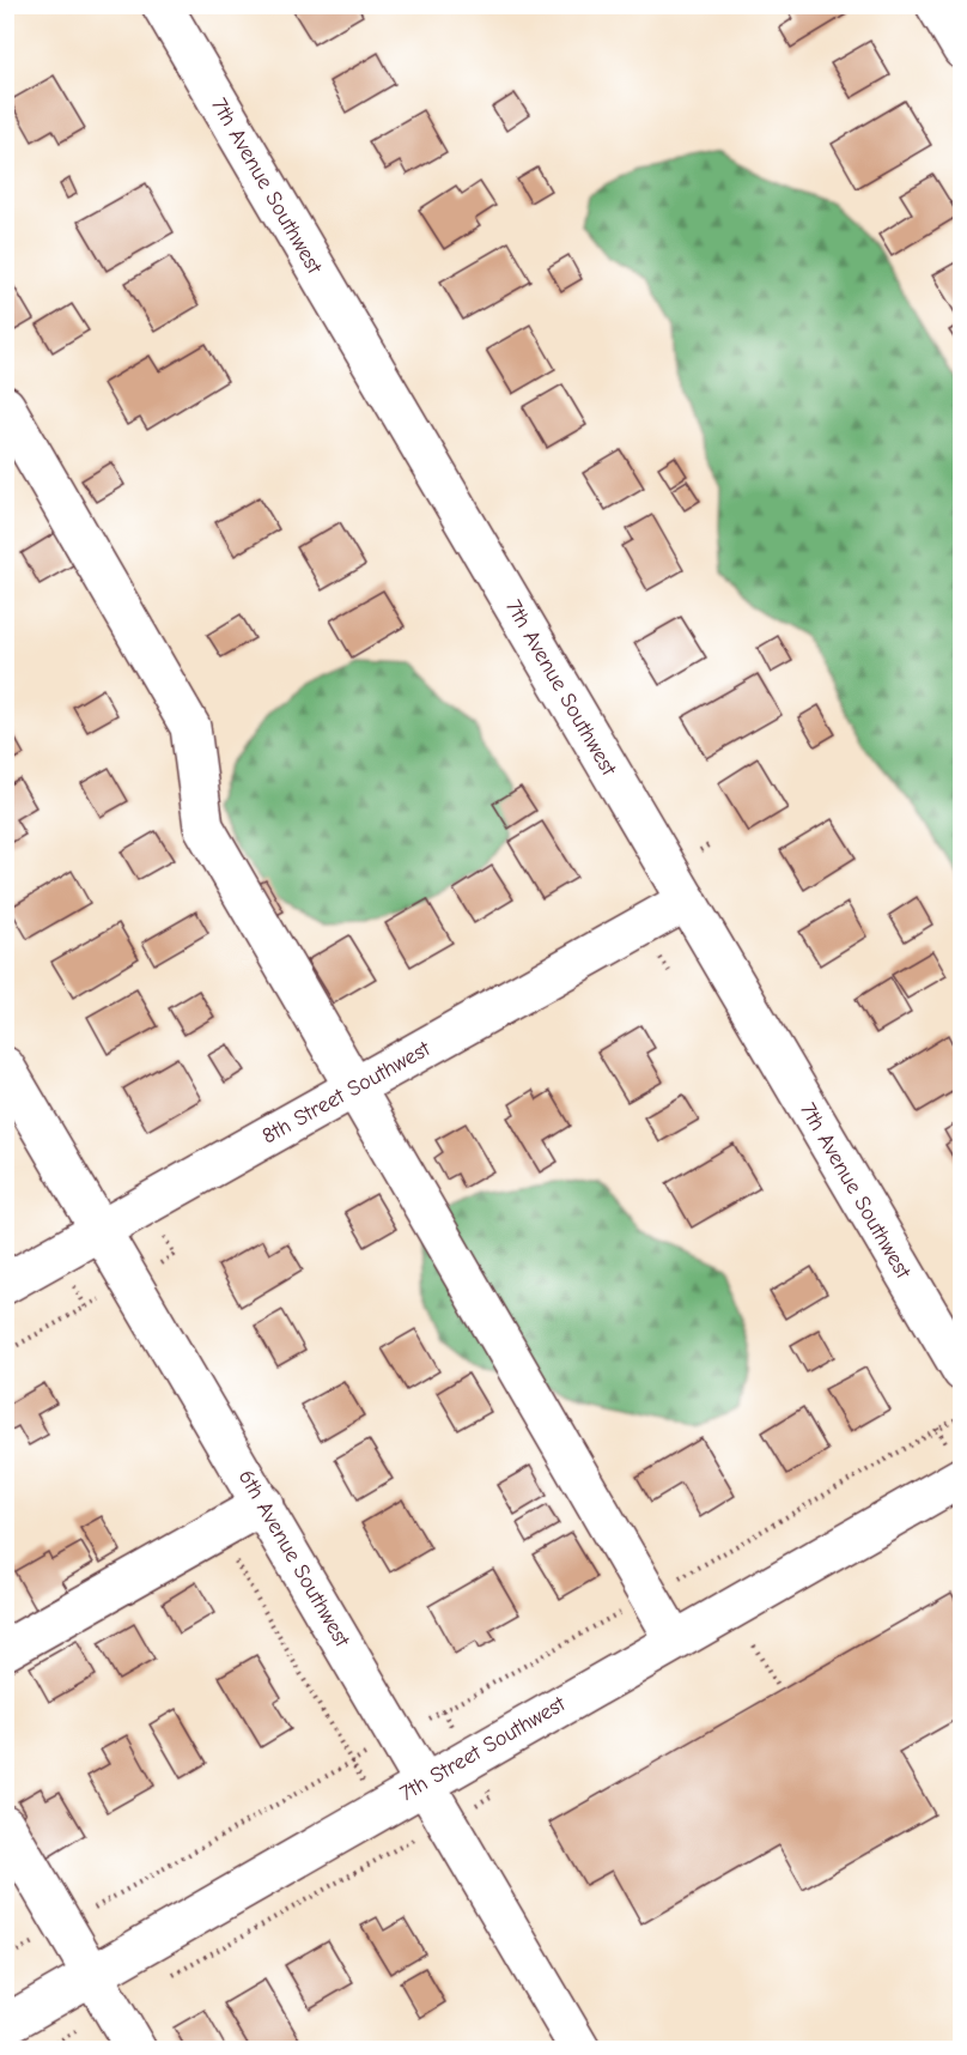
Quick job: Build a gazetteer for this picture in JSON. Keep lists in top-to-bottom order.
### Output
{
  "streets": {
    "street": [
      "7th Avenue Southwest",
      "8th Street Southwest",
      "6th Avenue Southwest",
      "7th Street Southwest"
    ]
  },
  "crossings": [
    ["7th Avenue Southwest", "8th Street Southwest"],
    ["8th Street Southwest", "6th Avenue Southwest"],
    ["6th Avenue Southwest", "7th Street Southwest"]
  ]
}
